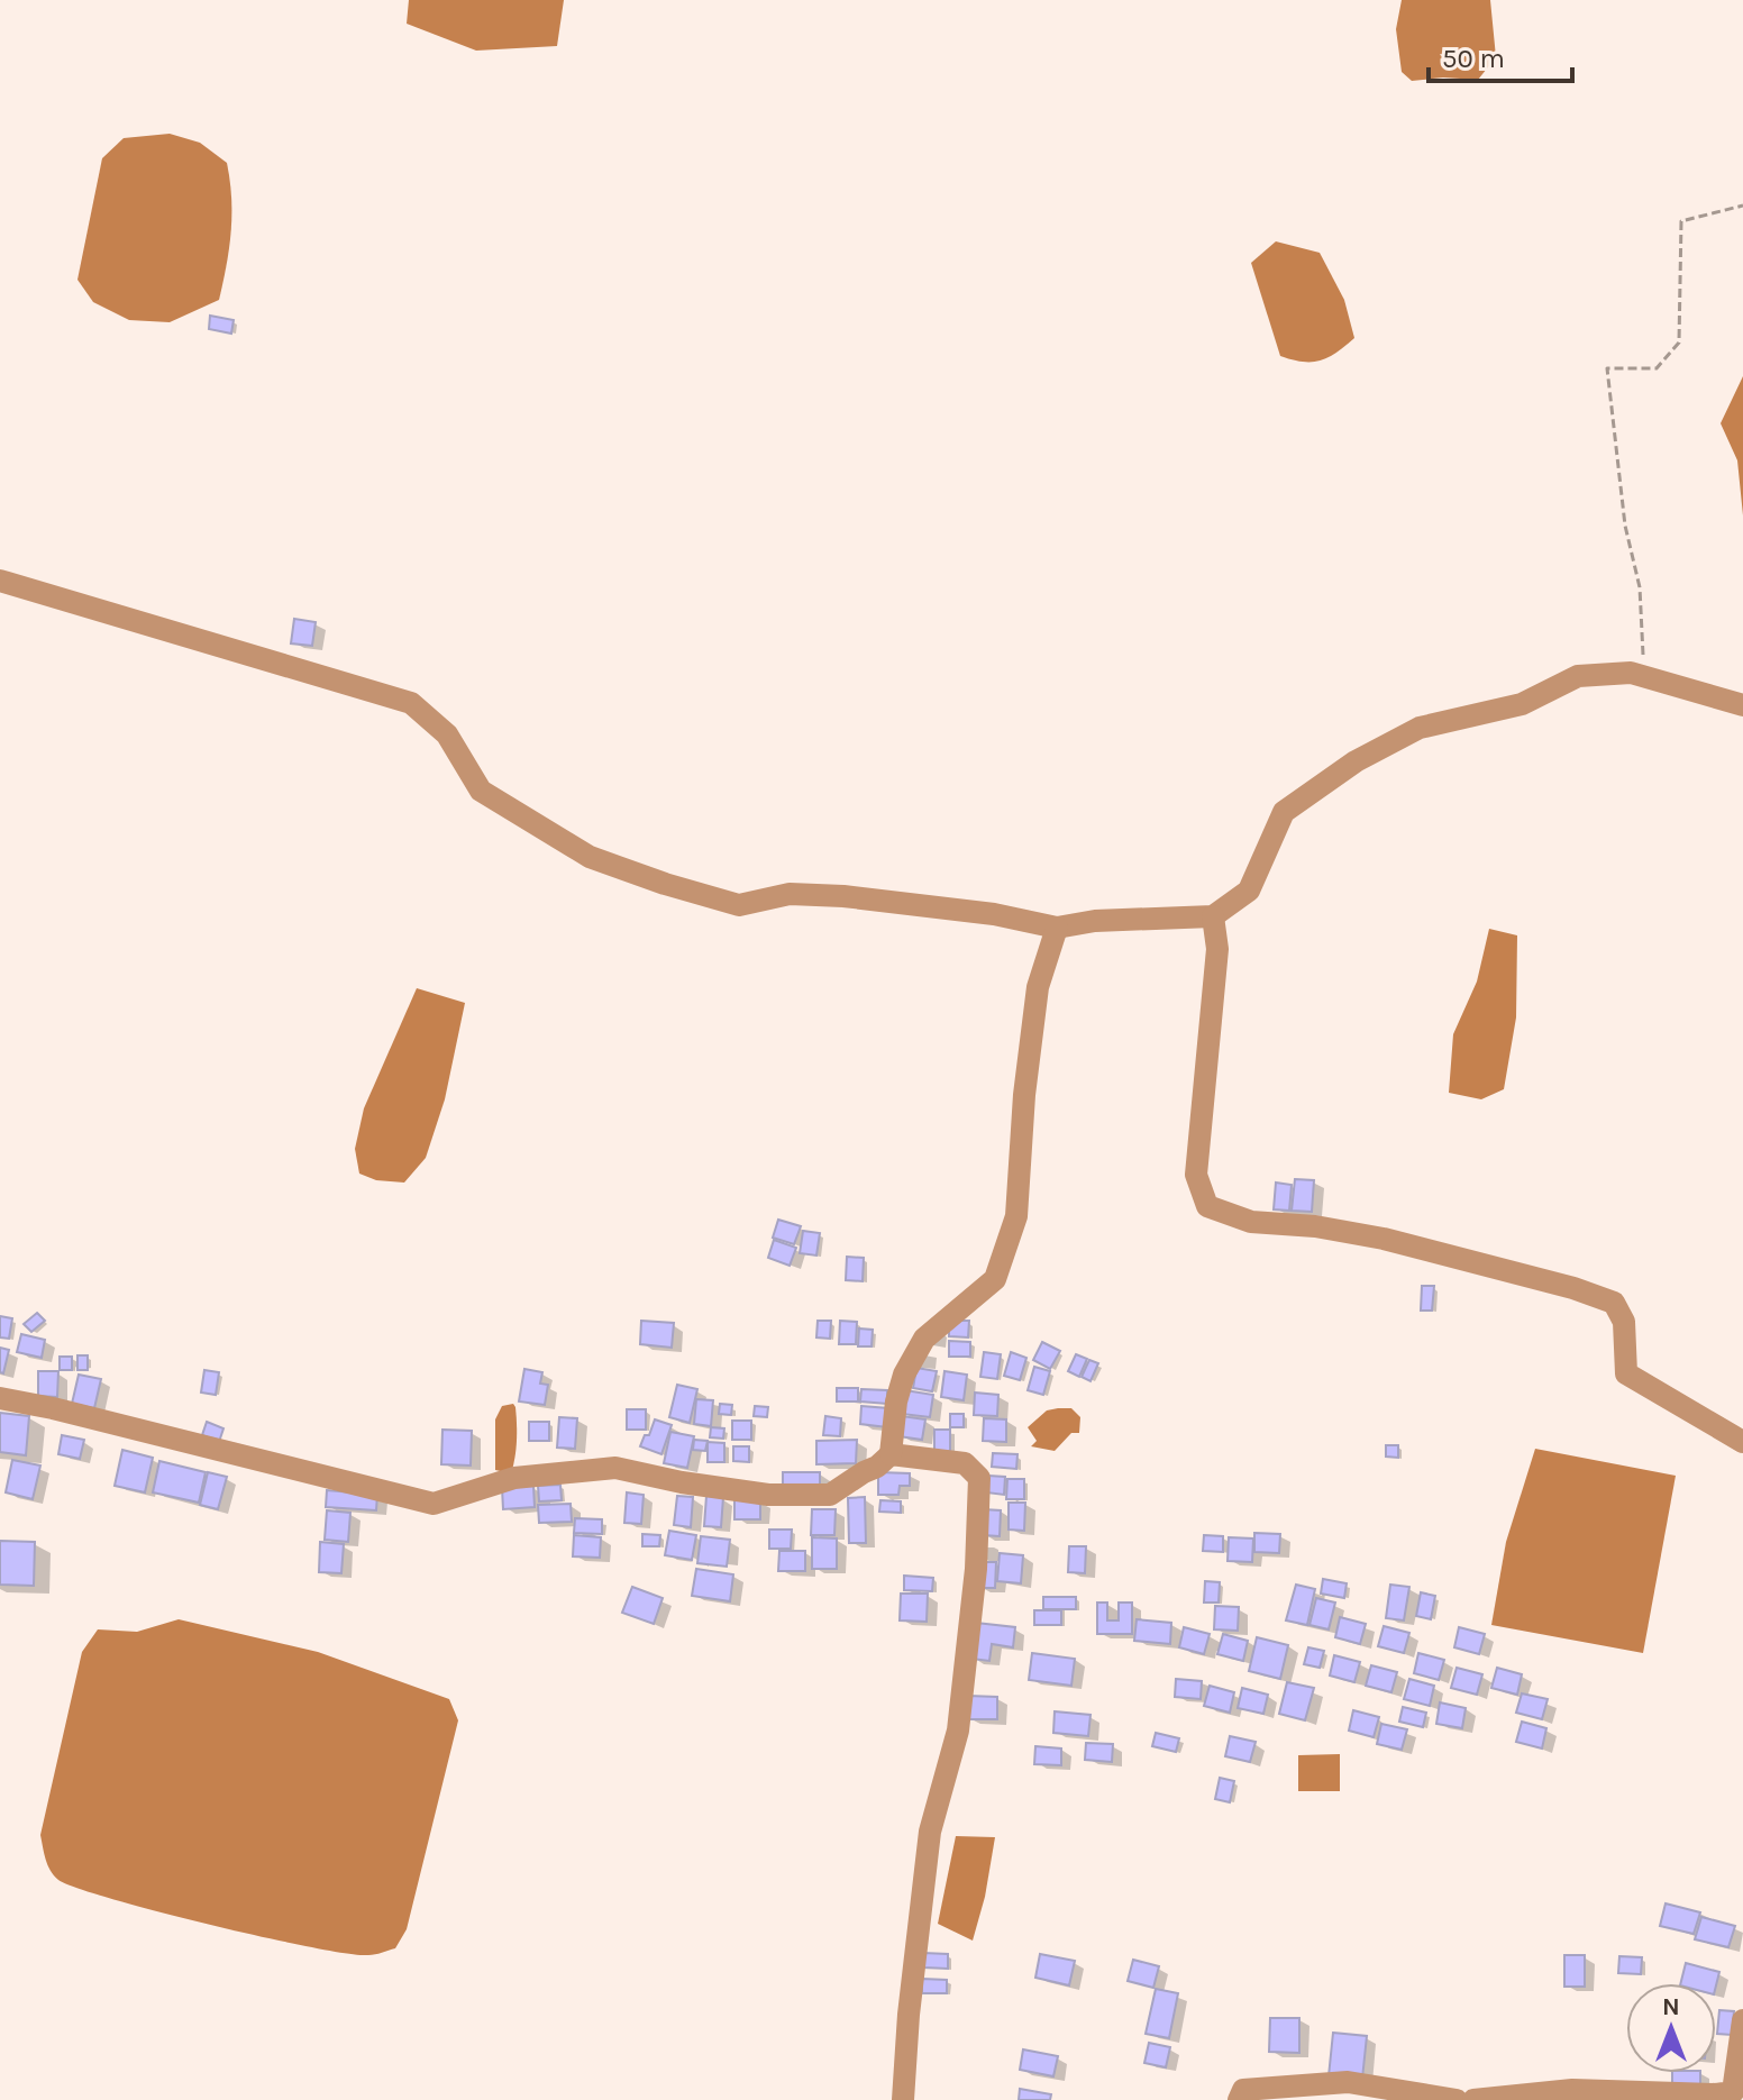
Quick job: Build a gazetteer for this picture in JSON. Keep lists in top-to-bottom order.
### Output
{
  "scale_bar": "50 m",
  "north": "top"
}
